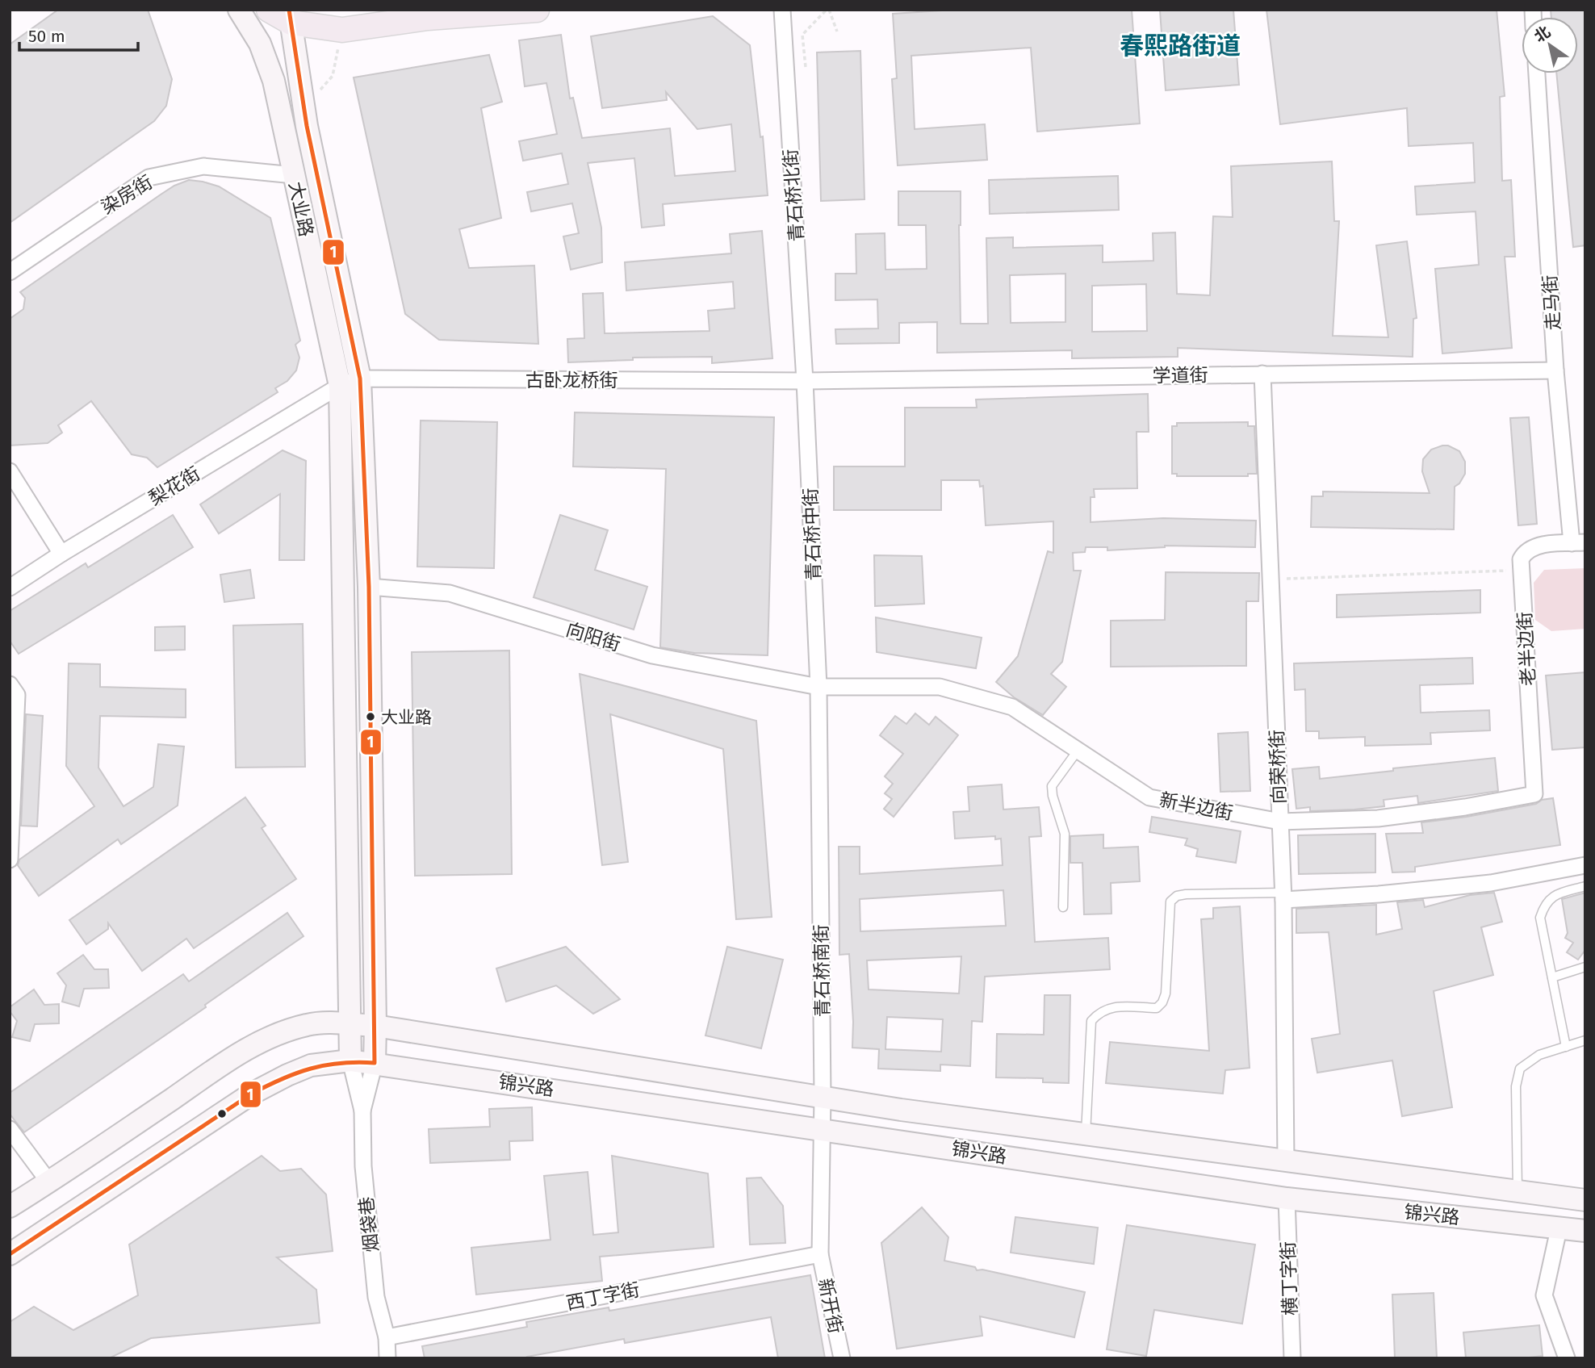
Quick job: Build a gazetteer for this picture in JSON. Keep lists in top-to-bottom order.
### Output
{
  "streets": {
    "main road": ["大业路", "锦兴路"],
    "street": [
      "染房街",
      "青石桥北街",
      "走马街",
      "学道街",
      "古卧龙桥街",
      "梨花街",
      "青石桥中街",
      "向阳街",
      "老半边街",
      "向荣桥街",
      "新半边街",
      "青石桥南街",
      "烟袋巷",
      "横丁字街",
      "西丁字街",
      "新开街"
    ]
  },
  "crossings": [
    ["染房街", "大业路"],
    ["青石桥北街", "学道街"],
    ["青石桥北街", "古卧龙桥街"],
    ["青石桥北街", "青石桥中街"],
    ["大业路", "古卧龙桥街"],
    ["大业路", "梨花街"],
    ["大业路", "向阳街"],
    ["大业路", "锦兴路"],
    ["走马街", "学道街"],
    ["学道街", "古卧龙桥街"],
    ["学道街", "青石桥中街"],
    ["学道街", "向荣桥街"],
    ["古卧龙桥街", "梨花街"],
    ["古卧龙桥街", "青石桥中街"],
    ["青石桥中街", "向阳街"],
    ["青石桥中街", "新半边街"],
    ["青石桥中街", "青石桥南街"],
    ["向阳街", "新半边街"],
    ["向阳街", "青石桥南街"],
    ["老半边街", "新半边街"],
    ["向荣桥街", "新半边街"],
    ["向荣桥街", "锦兴路"],
    ["新半边街", "青石桥南街"],
    ["青石桥南街", "锦兴路"],
    ["青石桥南街", "西丁字街"],
    ["青石桥南街", "新开街"],
    ["锦兴路", "横丁字街"],
    ["烟袋巷", "西丁字街"],
    ["西丁字街", "新开街"]
  ],
  "districts": ["春熙路街道"],
  "places": ["大业路"],
  "lines": ["transit line 1"],
  "scale_bar": "50 m",
  "north": "top left"
}
